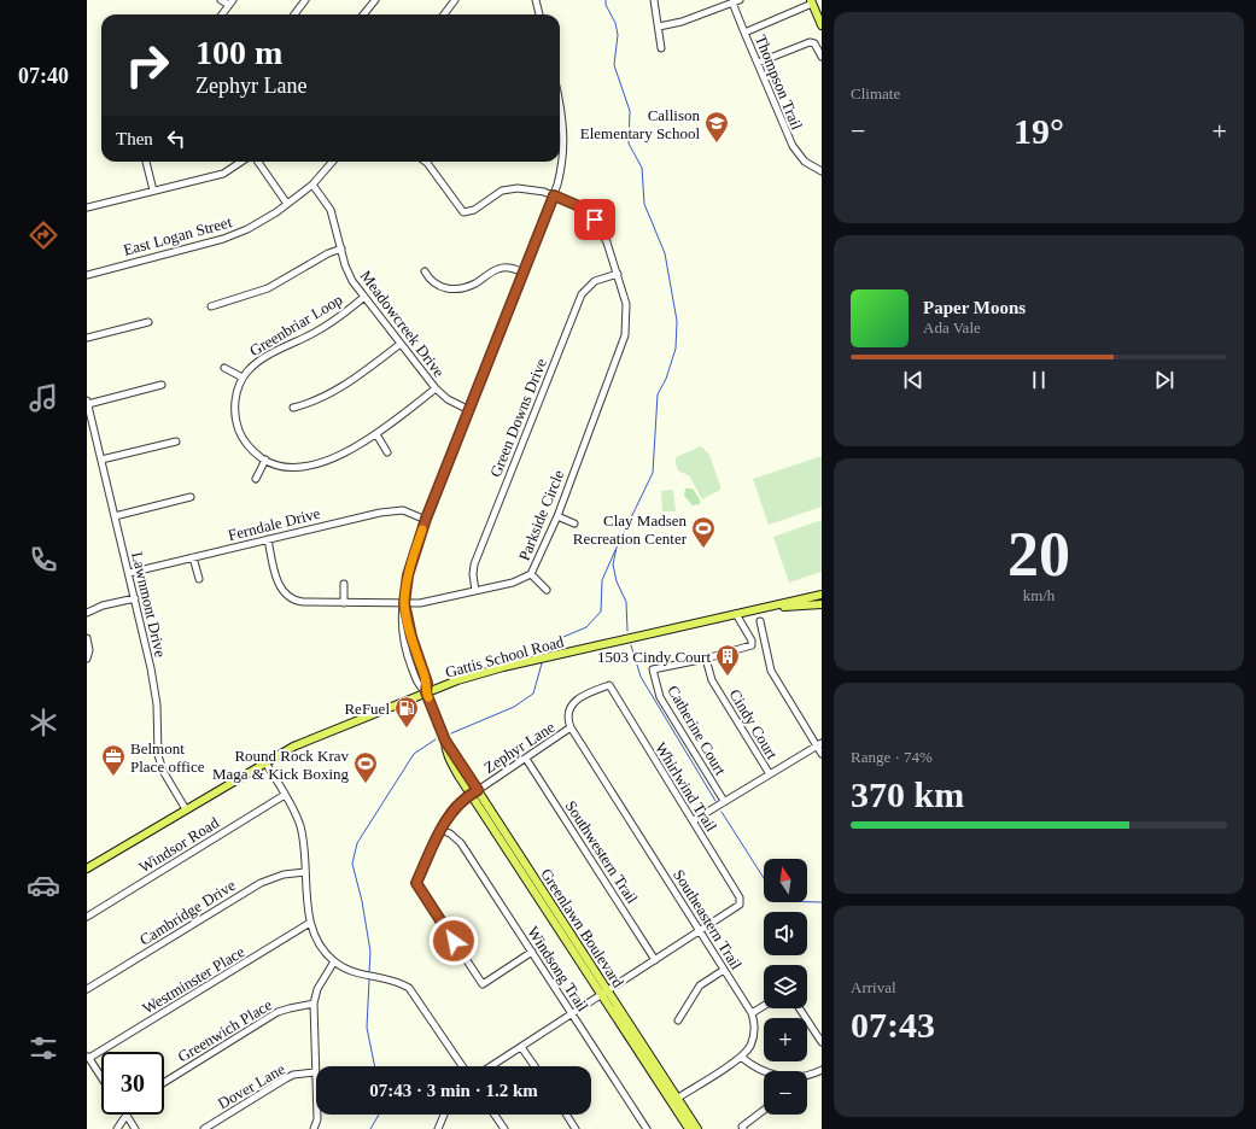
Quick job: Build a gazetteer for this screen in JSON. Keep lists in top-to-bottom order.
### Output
{
  "streets": {
    "main road": ["Gattis School Road", "Greenlawn Boulevard"],
    "street": [
      "Thompson Trail",
      "East Logan Street",
      "Meadowcreek Drive",
      "Greenbriar Loop",
      "Green Downs Drive",
      "Parkside Circle",
      "Ferndale Drive",
      "Lawnmont Drive",
      "Cindy Court",
      "Catherine Court",
      "Zephyr Lane",
      "Whirlwind Trail",
      "Windsor Road",
      "Southwestern Trail",
      "Cambridge Drive",
      "Southeastern Trail",
      "Windsong Trail",
      "Westminster Place",
      "Greenwich Place",
      "Dover Lane"
    ]
  },
  "crossings": [
    ["East Logan Street", "Meadowcreek Drive"],
    ["Meadowcreek Drive", "Greenbriar Loop"],
    ["Meadowcreek Drive", "Greenlawn Boulevard"],
    ["Green Downs Drive", "Parkside Circle"],
    ["Parkside Circle", "Ferndale Drive"],
    ["Parkside Circle", "Greenlawn Boulevard"],
    ["Ferndale Drive", "Lawnmont Drive"],
    ["Ferndale Drive", "Greenlawn Boulevard"],
    ["Lawnmont Drive", "Gattis School Road"],
    ["Gattis School Road", "Greenlawn Boulevard"],
    ["Cindy Court", "Catherine Court"],
    ["Zephyr Lane", "Whirlwind Trail"],
    ["Zephyr Lane", "Southwestern Trail"],
    ["Zephyr Lane", "Southeastern Trail"],
    ["Zephyr Lane", "Greenlawn Boulevard"],
    ["Zephyr Lane", "Windsong Trail"],
    ["Whirlwind Trail", "Southeastern Trail"],
    ["Southeastern Trail", "Greenlawn Boulevard"]
  ],
  "places": {
    "school or university": ["Callison Elementary School"],
    "sports": ["Clay Madsen Recreation Center", "Round Rock Krav Maga & Kick Boxing"],
    "building": ["1503 Cindy Court"],
    "fuel station": ["ReFuel"],
    "office": ["Belmont Place office"]
  },
  "north": "top",
  "page": {
    "tabs": "07:40",
    "tile": [
      "Climate",
      ["20", "km/h"],
      ["Range · 74%", "370 km"],
      ["Arrival", "07:43"]
    ],
    "turn": ["100 m", "Zephyr Lane"],
    "heat": ["−", "19°", "+"],
    "then": "Then",
    "song": ["Paper Moons", "Ada Vale"],
    "map_buttons": ["+", "−"],
    "limit": "30",
    "trip": "07:43 · 3 min · 1.2 km"
  }
}
